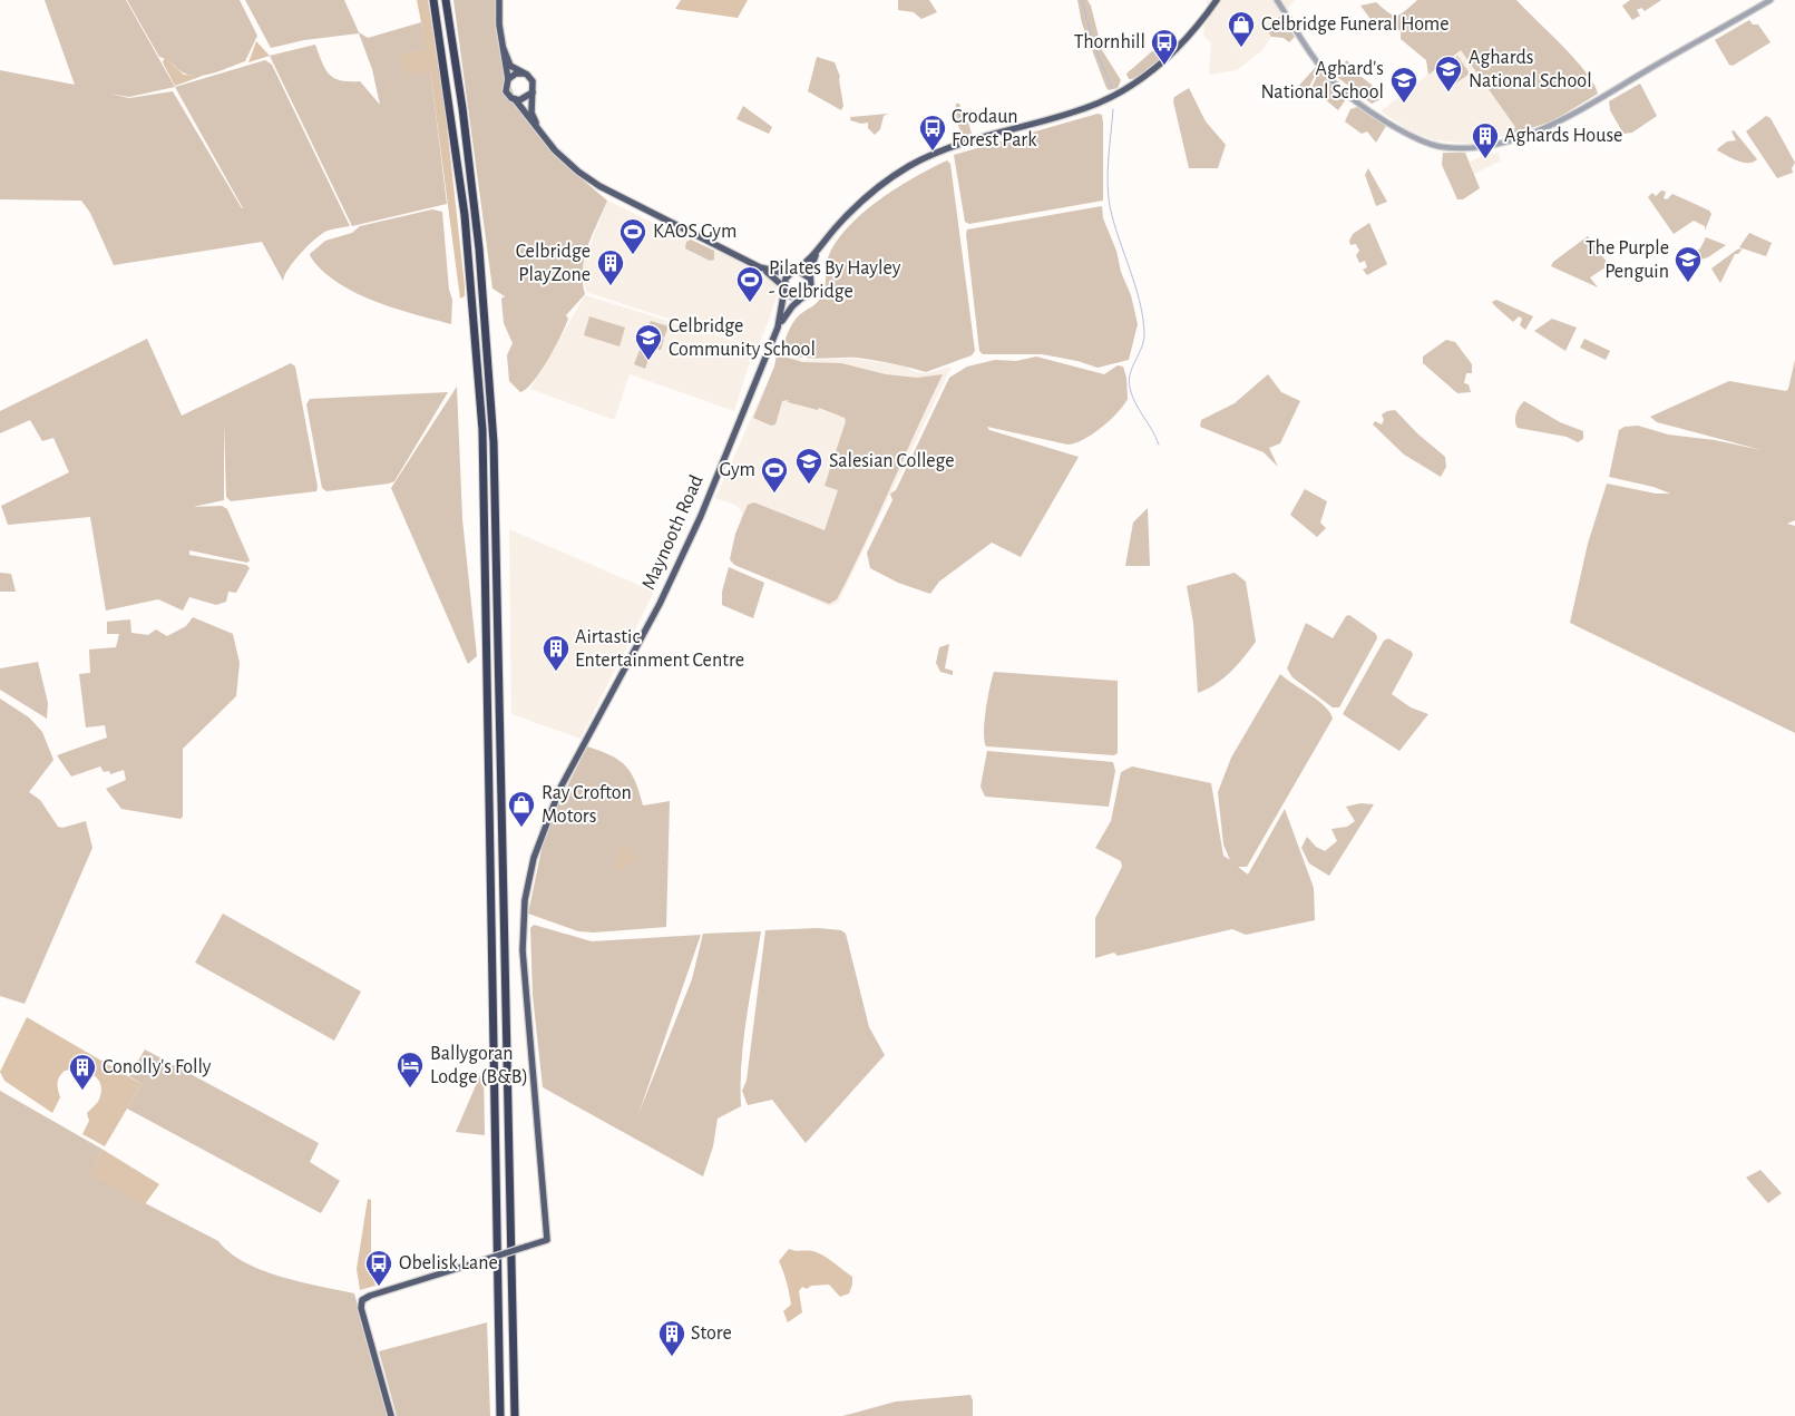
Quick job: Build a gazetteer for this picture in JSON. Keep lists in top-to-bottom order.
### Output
{
  "streets": {
    "main road": ["Maynooth Road"]
  },
  "places": {
    "shop": ["Celbridge Funeral Home", "Ray Crofton Motors"],
    "bus stop": ["Thornhill", "Crodaun Forest Park", "Obelisk Lane"],
    "school or university": [
      "Aghards National School",
      "Aghard's National School",
      "The Purple Penguin",
      "Celbridge Community School",
      "Salesian College"
    ],
    "building": [
      "Aghards House",
      "Celbridge PlayZone",
      "Airtastic Entertainment Centre",
      "Conolly's Folly",
      "Store"
    ],
    "sports": ["KAOS Gym", "Pilates By Hayley - Celbridge", "Gym"],
    "hotel": ["Ballygoran Lodge (B&B)"]
  }
}
